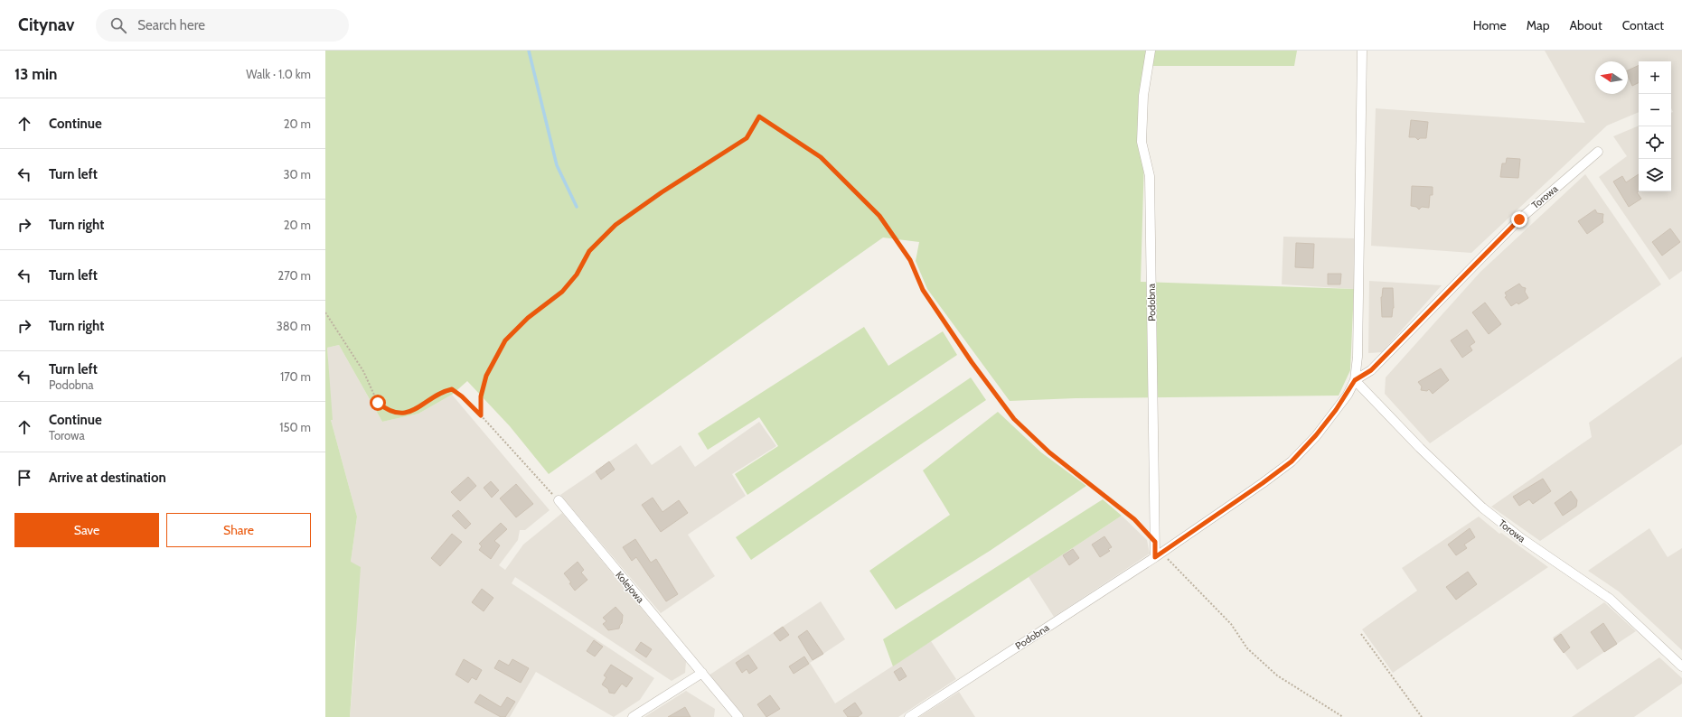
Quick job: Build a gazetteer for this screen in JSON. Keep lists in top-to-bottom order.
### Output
{
  "streets": {
    "street": ["Torowa", "Podobna", "Kolejowa"]
  },
  "crossings": [
    ["Torowa", "Podobna"]
  ],
  "north": "left",
  "page": {
    "header": "Citynav",
    "search": "Search here",
    "nav": [
      "Home",
      "Map",
      "About",
      "Contact"
    ],
    "heading": ["13 min", "Walk · 1.0 km"],
    "map_buttons": ["+", "−"],
    "list": [
      ["Continue", "20 m"],
      ["Turn left", "30 m"],
      ["Turn right", "20 m"],
      ["Turn left", "270 m"],
      ["Turn right", "380 m"],
      ["Turn left", "Podobna", "170 m"],
      ["Continue", "Torowa", "150 m"],
      "Arrive at destination"
    ],
    "buttons": ["Save", "Share"]
  }
}
